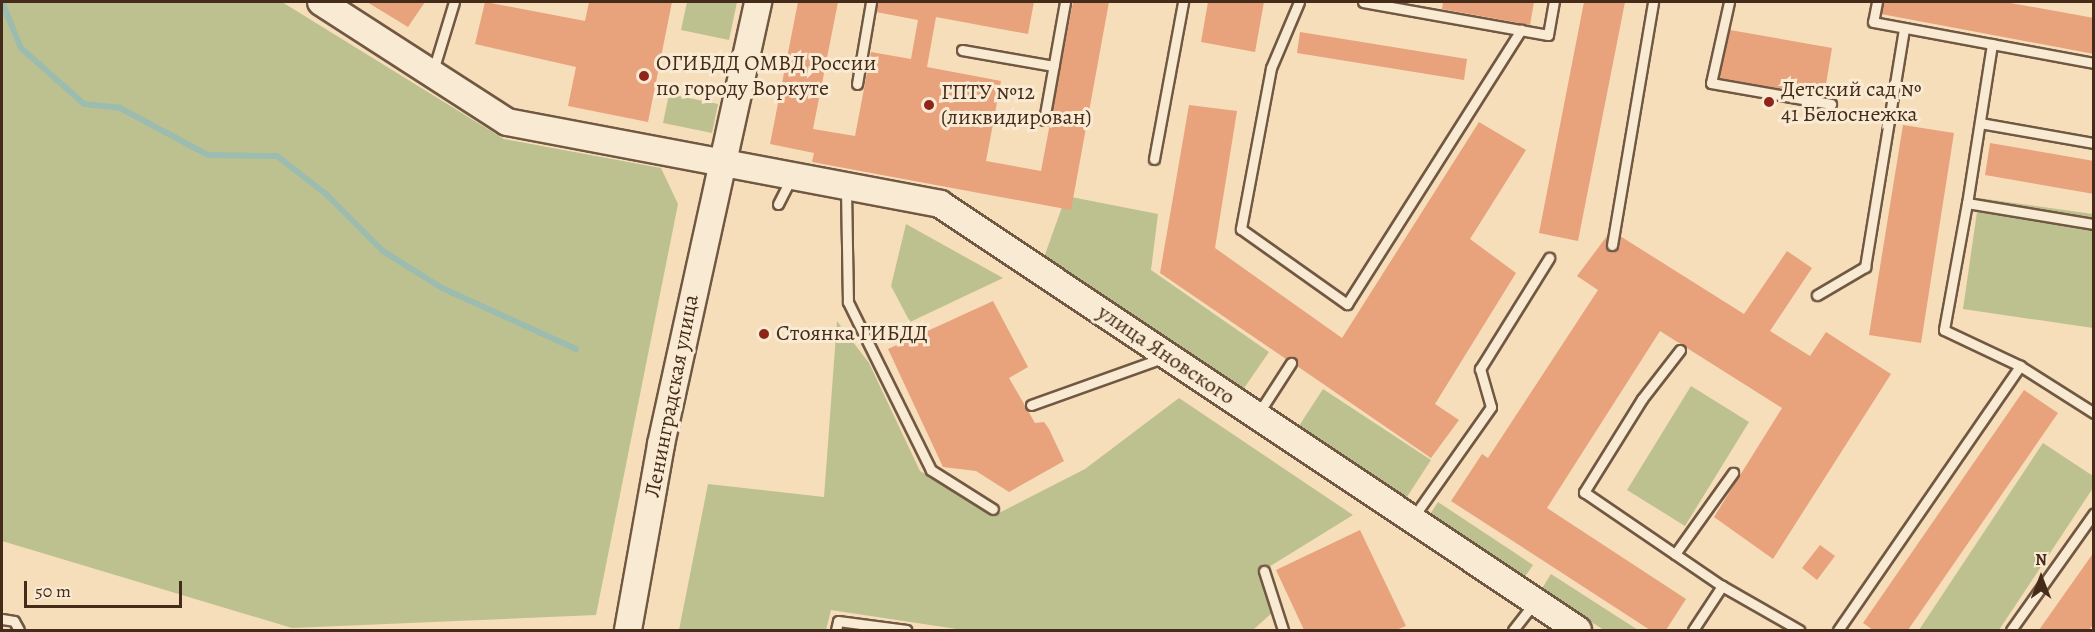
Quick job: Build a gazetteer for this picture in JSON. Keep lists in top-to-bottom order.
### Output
{
  "streets": {
    "main road": ["улица Яновского", "Ленинградская улица"]
  },
  "crossings": [
    ["улица Яновского", "Ленинградская улица"]
  ],
  "places": [
    "ОГИБДД ОМВД России по городу Воркуте",
    "Детский сад № 41 Белоснежка",
    "ГПТУ №12 (ликвидирован)",
    "Стоянка ГИБДД"
  ],
  "scale_bar": "50 m",
  "north": "top"
}
